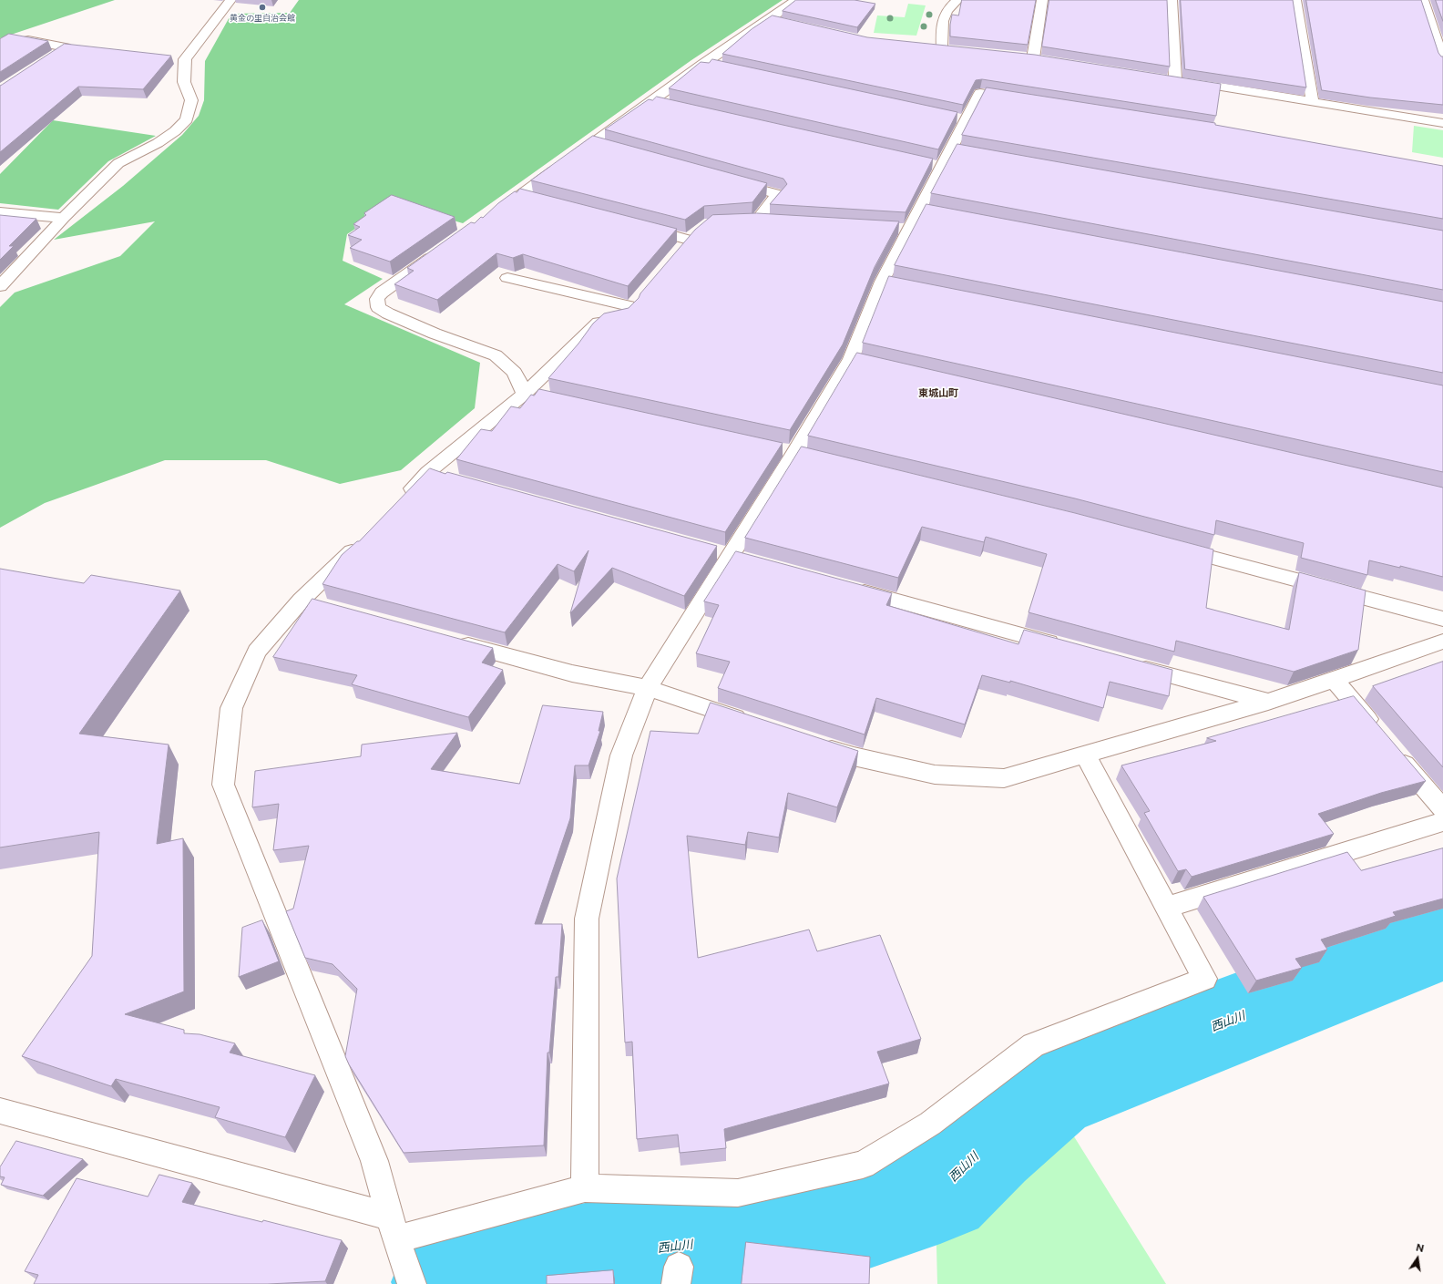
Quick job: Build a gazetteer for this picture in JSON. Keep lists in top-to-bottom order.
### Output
{
  "districts": ["東城山町"],
  "water": ["西山川"],
  "places": ["黄金の里自治会館"],
  "north": "top"
}
